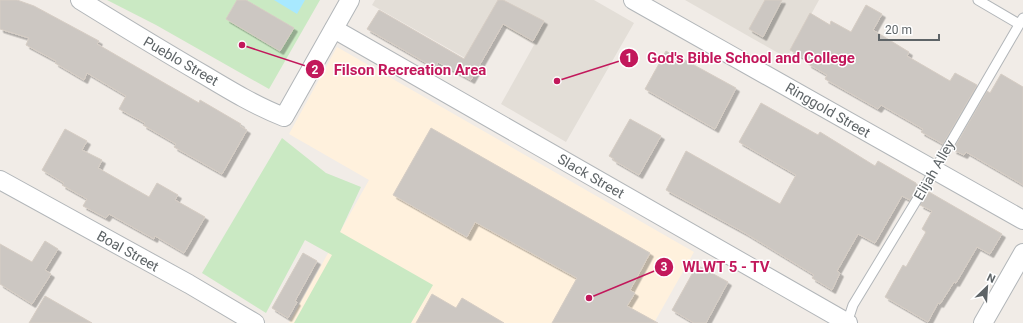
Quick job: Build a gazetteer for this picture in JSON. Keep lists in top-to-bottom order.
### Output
{
  "streets": {
    "street": [
      "Pueblo Street",
      "Ringgold Street",
      "Slack Street",
      "Boal Street"
    ],
    "lane": ["Elijah Alley"]
  },
  "crossings": [
    ["Pueblo Street", "Slack Street"],
    ["Ringgold Street", "Elijah Alley"],
    ["Elijah Alley", "Slack Street"]
  ],
  "places": ["Filson Recreation Area", "God's Bible School and College", "WLWT 5 - TV"],
  "scale_bar": "20 m",
  "north": "top right"
}
